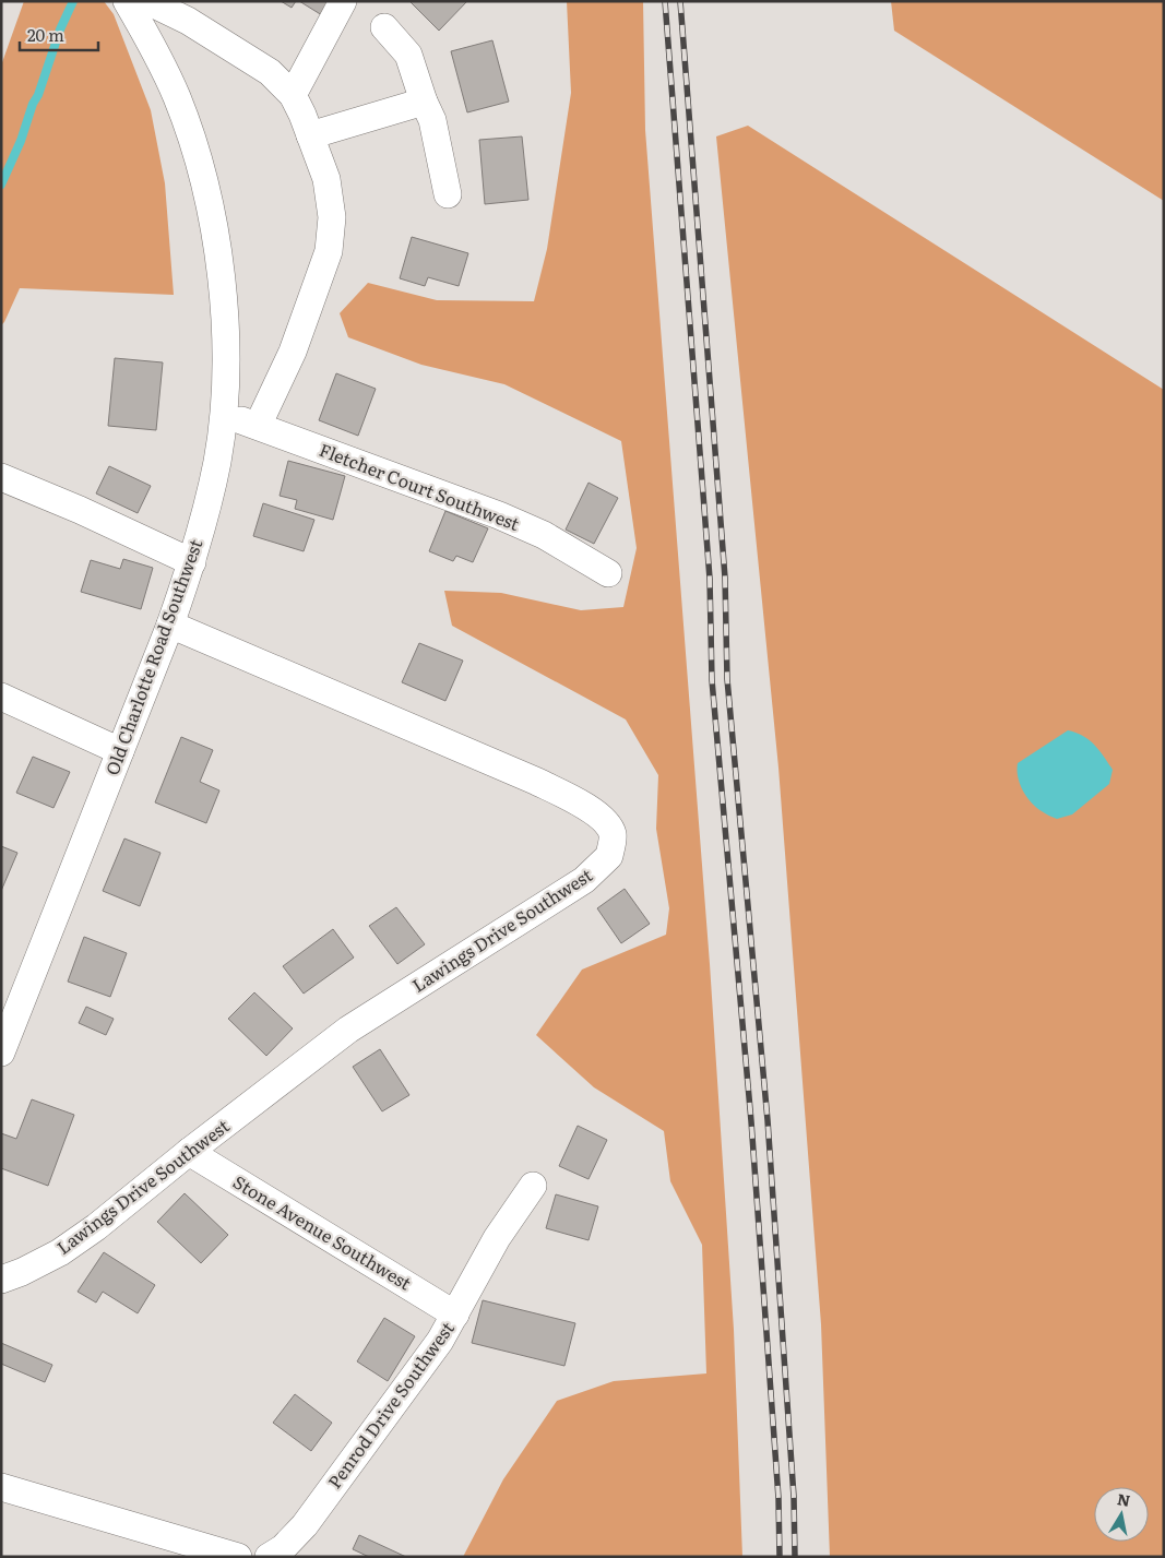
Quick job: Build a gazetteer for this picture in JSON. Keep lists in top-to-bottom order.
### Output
{
  "streets": {
    "street": [
      "Fletcher Court Southwest",
      "Old Charlotte Road Southwest",
      "Lawings Drive Southwest",
      "Stone Avenue Southwest",
      "Penrod Drive Southwest"
    ]
  },
  "crossings": [
    ["Fletcher Court Southwest", "Old Charlotte Road Southwest"],
    ["Old Charlotte Road Southwest", "Lawings Drive Southwest"],
    ["Lawings Drive Southwest", "Stone Avenue Southwest"],
    ["Stone Avenue Southwest", "Penrod Drive Southwest"]
  ],
  "scale_bar": "20 m",
  "north": "top"
}
